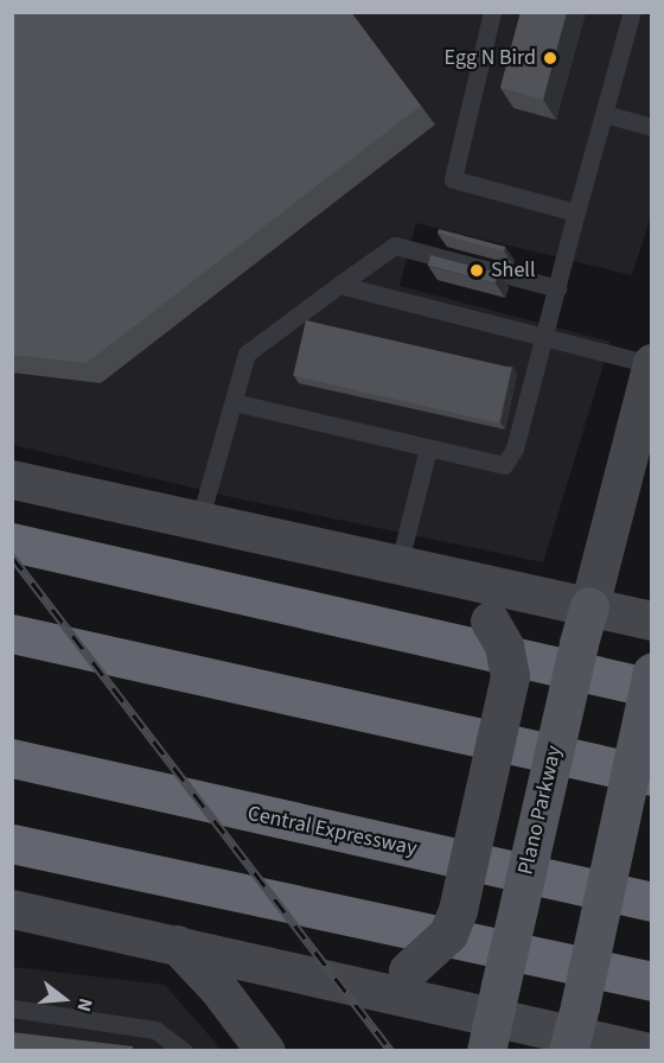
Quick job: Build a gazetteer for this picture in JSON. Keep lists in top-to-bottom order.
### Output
{
  "streets": {
    "highway": ["Central Expressway"],
    "main road": ["Plano Parkway"]
  },
  "places": ["Egg N Bird", "Shell"],
  "north": "right"
}
